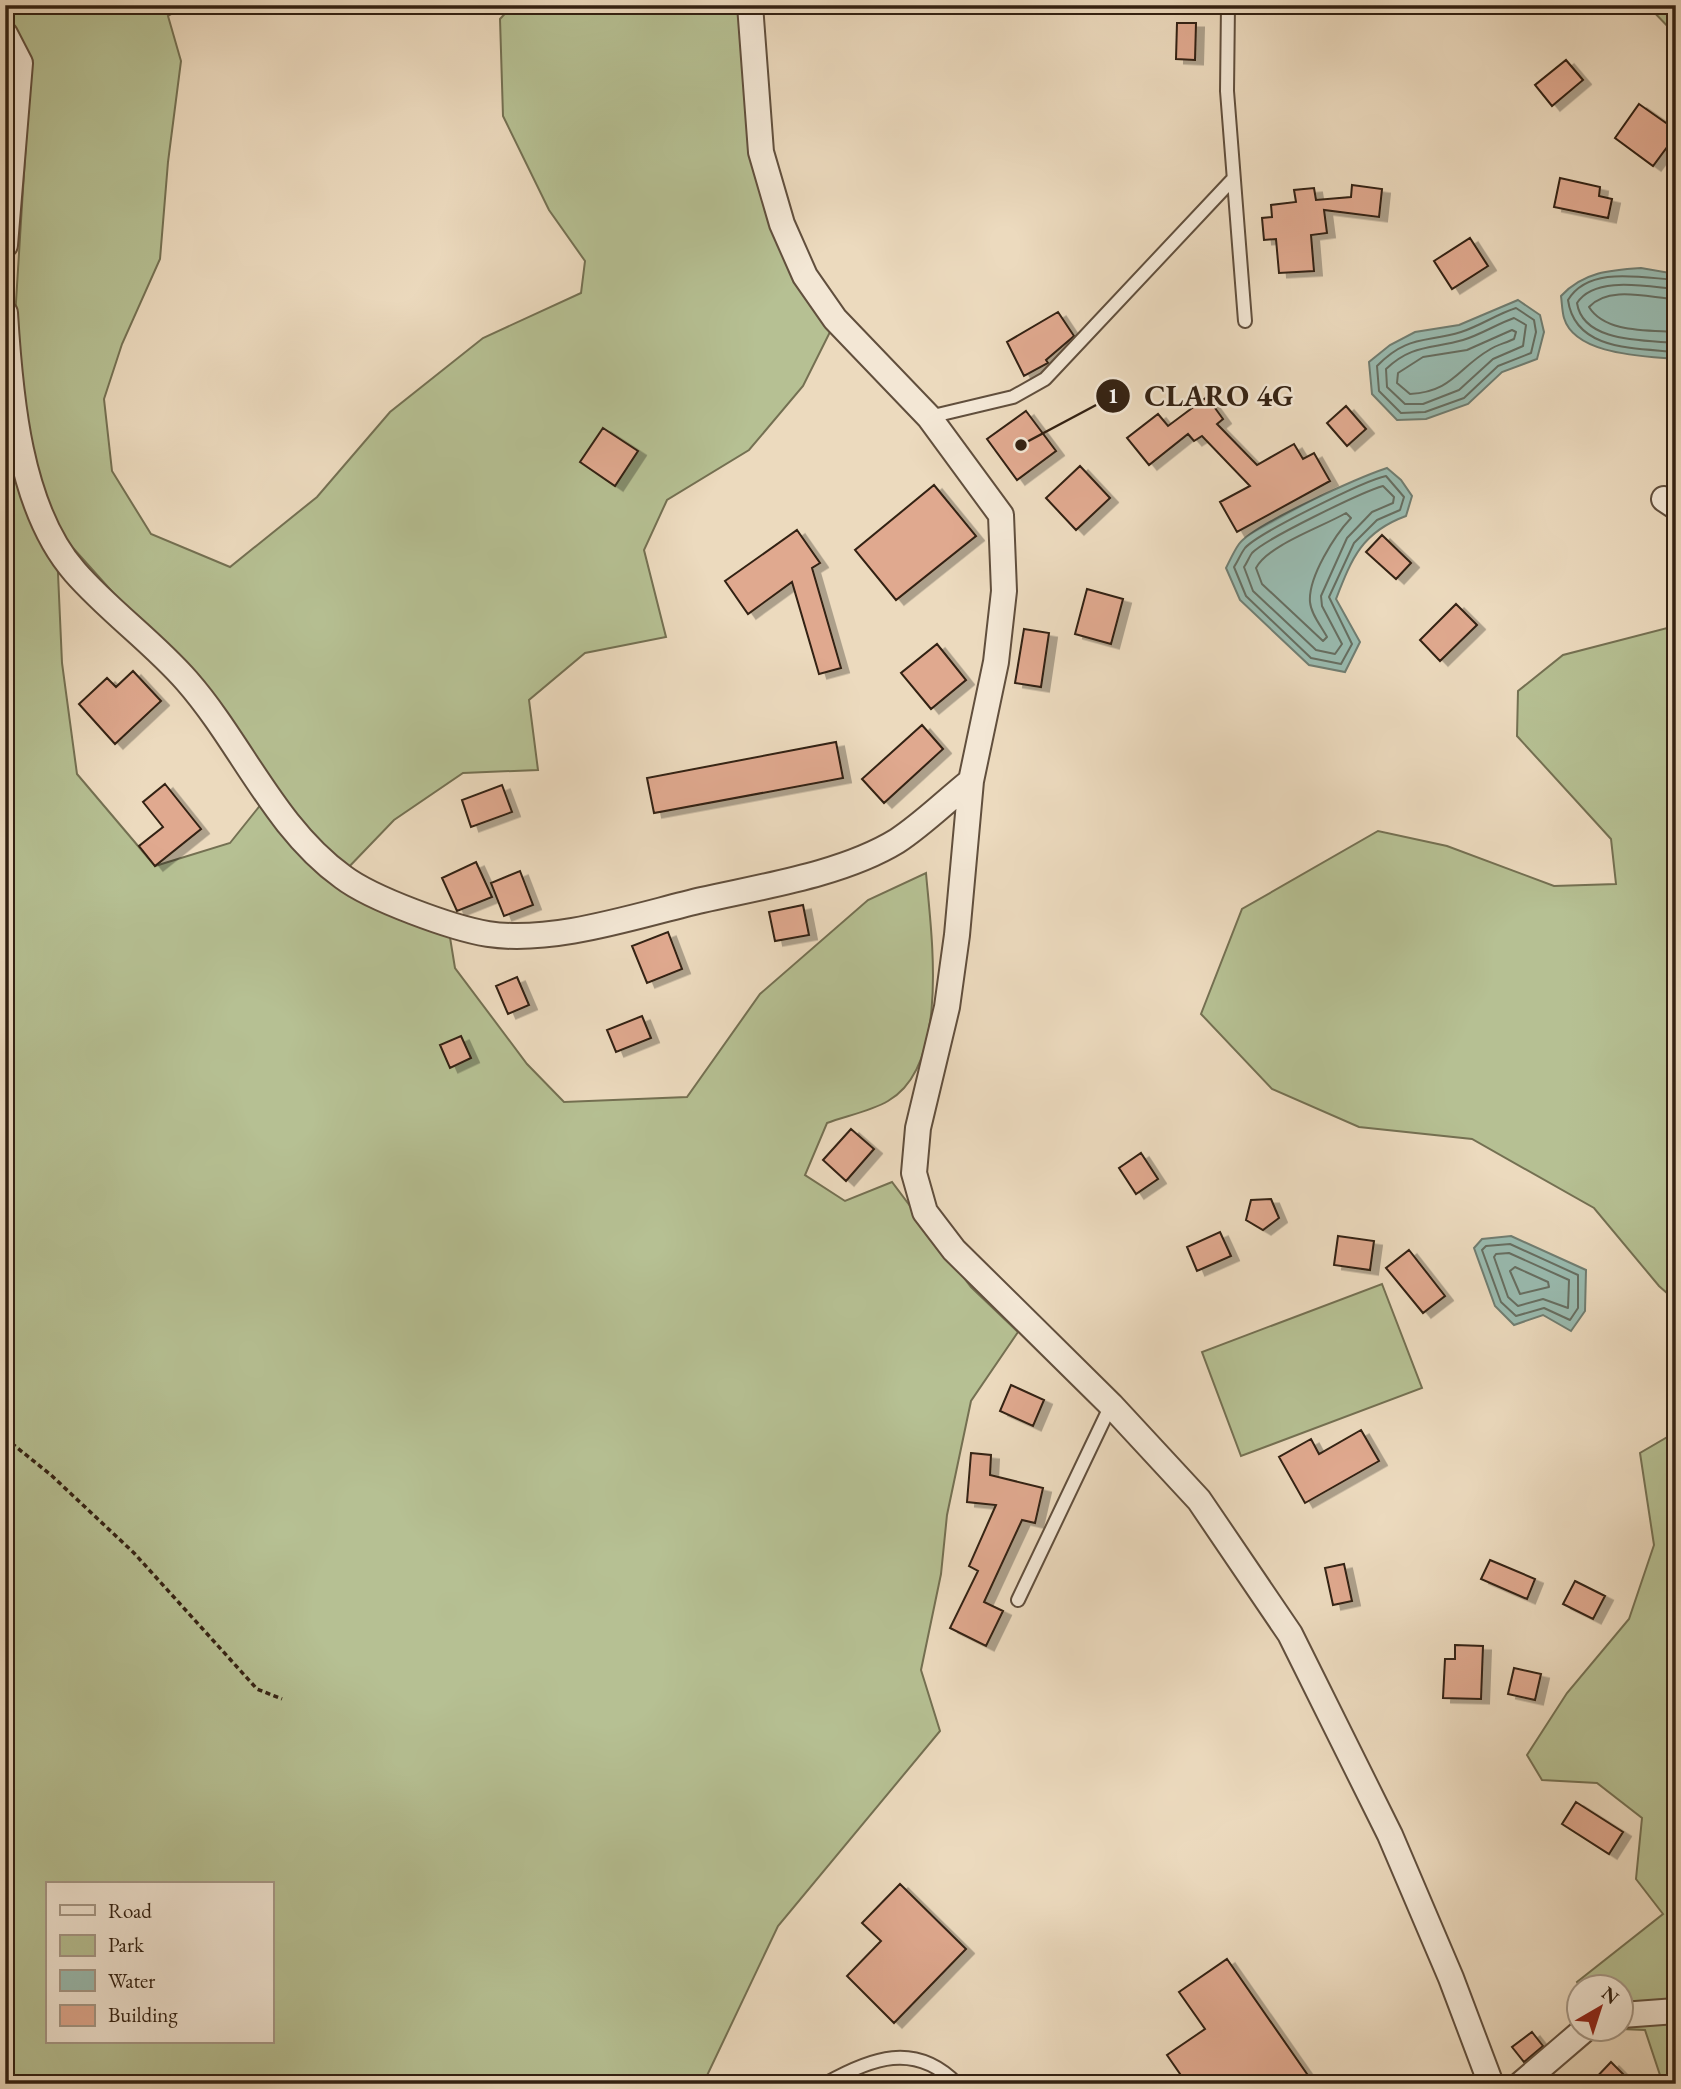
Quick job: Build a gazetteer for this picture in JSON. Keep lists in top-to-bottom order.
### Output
{
  "places": ["CLARO 4G"],
  "legend": [
    "Road",
    "Park",
    "Water",
    "Building"
  ],
  "north": "top right"
}
